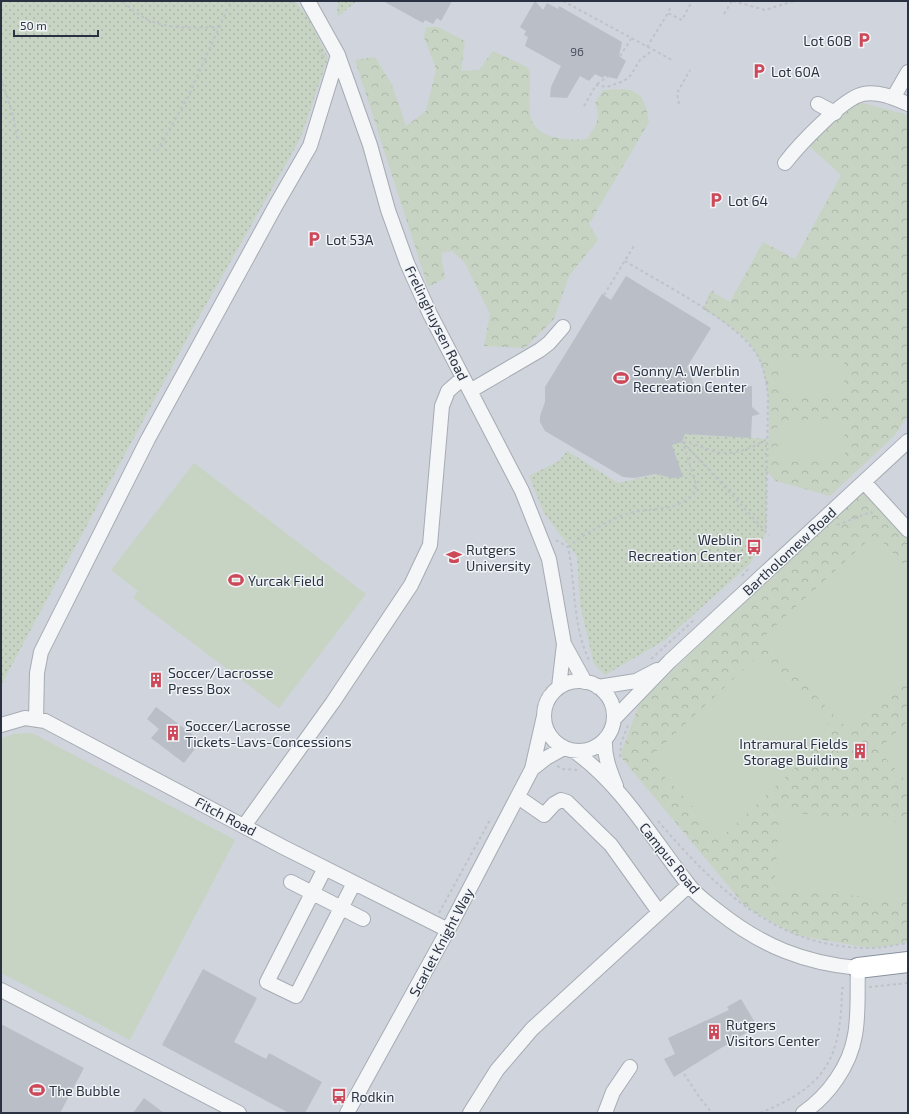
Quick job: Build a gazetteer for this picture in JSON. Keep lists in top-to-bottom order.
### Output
{
  "streets": {
    "street": [
      "Frelinghuysen Road",
      "Bartholomew Road",
      "Fitch Road",
      "Campus Road",
      "Scarlet Knight Way"
    ]
  },
  "crossings": [
    ["Frelinghuysen Road", "Bartholomew Road"],
    ["Frelinghuysen Road", "Campus Road"],
    ["Bartholomew Road", "Campus Road"],
    ["Fitch Road", "Scarlet Knight Way"]
  ],
  "places": {
    "parking": [
      "Lot 60B",
      "Lot 60A",
      "Lot 64",
      "Lot 53A"
    ],
    "sports": ["Sonny A. Werblin Recreation Center", "Yurcak Field", "The Bubble"],
    "bus stop": ["Weblin Recreation Center", "Rodkin"],
    "school or university": ["Rutgers University"],
    "building": [
      "Soccer/Lacrosse Press Box",
      "Soccer/Lacrosse Tickets-Lavs-Concessions",
      "Intramural Fields Storage Building",
      "Rutgers Visitors Center"
    ]
  },
  "house_numbers": ["96"],
  "scale_bar": "50 m"
}
